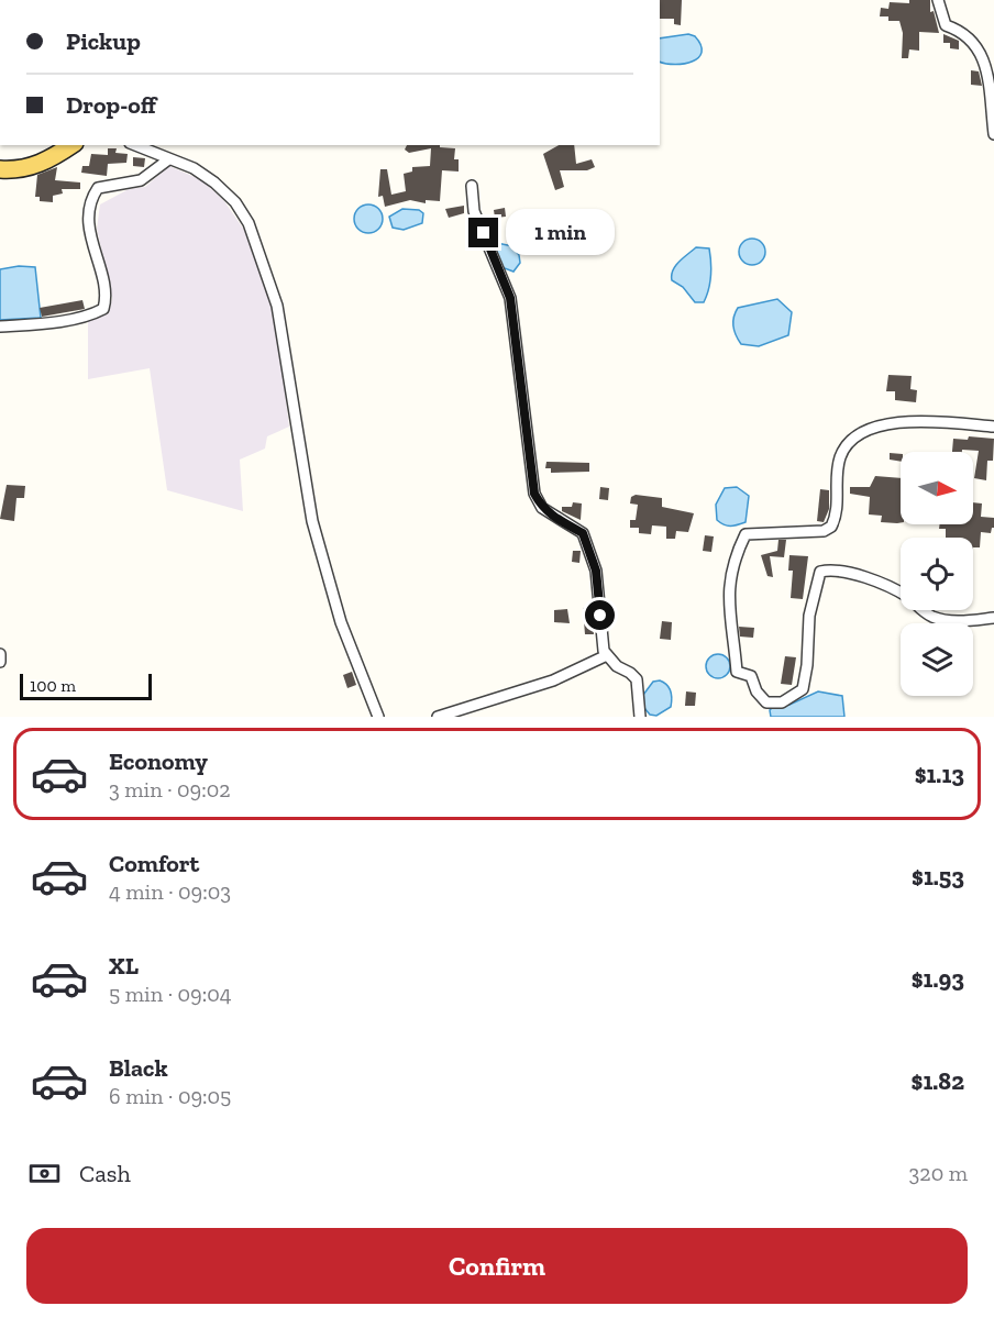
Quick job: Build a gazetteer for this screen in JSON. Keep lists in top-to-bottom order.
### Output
{
  "scale_bar": "100 m",
  "north": "right",
  "page": {
    "banner": ["Pickup", "Drop-off"],
    "bubble": "1 min",
    "scale": "100 m",
    "list": [
      {
        "name": "Economy",
        "note": "3 min · 09:02",
        "value": "$1.13"
      },
      {
        "name": "Comfort",
        "note": "4 min · 09:03",
        "value": "$1.53"
      },
      {
        "name": "XL",
        "note": "5 min · 09:04",
        "value": "$1.93"
      },
      {
        "name": "Black",
        "note": "6 min · 09:05",
        "value": "$1.82"
      }
    ],
    "pay": ["Cash", "320 m"],
    "buttons": "Confirm"
  }
}
